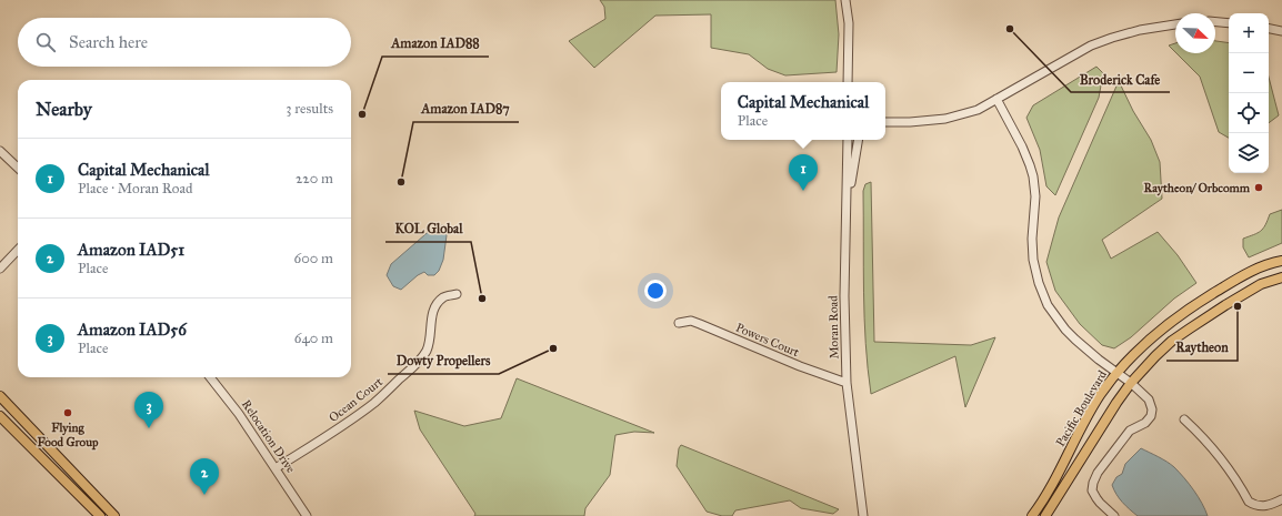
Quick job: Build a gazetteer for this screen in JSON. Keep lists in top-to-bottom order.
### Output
{
  "streets": {
    "main road": ["Pacific Boulevard"],
    "street": [
      "Moran Road",
      "Powers Court",
      "Ocean Court",
      "Relocation Drive"
    ]
  },
  "crossings": [
    ["Moran Road", "Powers Court"],
    ["Ocean Court", "Relocation Drive"]
  ],
  "places": [
    "Broderick Cafe",
    "Amazon IAD88",
    "Amazon IAD87",
    "Raytheon/ Orbcomm",
    "KOL Global",
    "Raytheon",
    "Dowty Propellers",
    "Flying Food Group"
  ],
  "north": "bottom right",
  "page": {
    "map_buttons": ["+", "−"],
    "search": "Search here",
    "heading": ["Nearby", "3 results"],
    "popup": ["Capital Mechanical", "Place"],
    "list": [
      {
        "mark": "1",
        "name": "Capital Mechanical",
        "note": "Place · Moran Road",
        "value": "220 m"
      },
      {
        "mark": "2",
        "name": "Amazon IAD51",
        "note": "Place",
        "value": "600 m"
      },
      {
        "mark": "3",
        "name": "Amazon IAD56",
        "note": "Place",
        "value": "640 m"
      }
    ],
    "pins": ["1", "3", "2"]
  }
}
